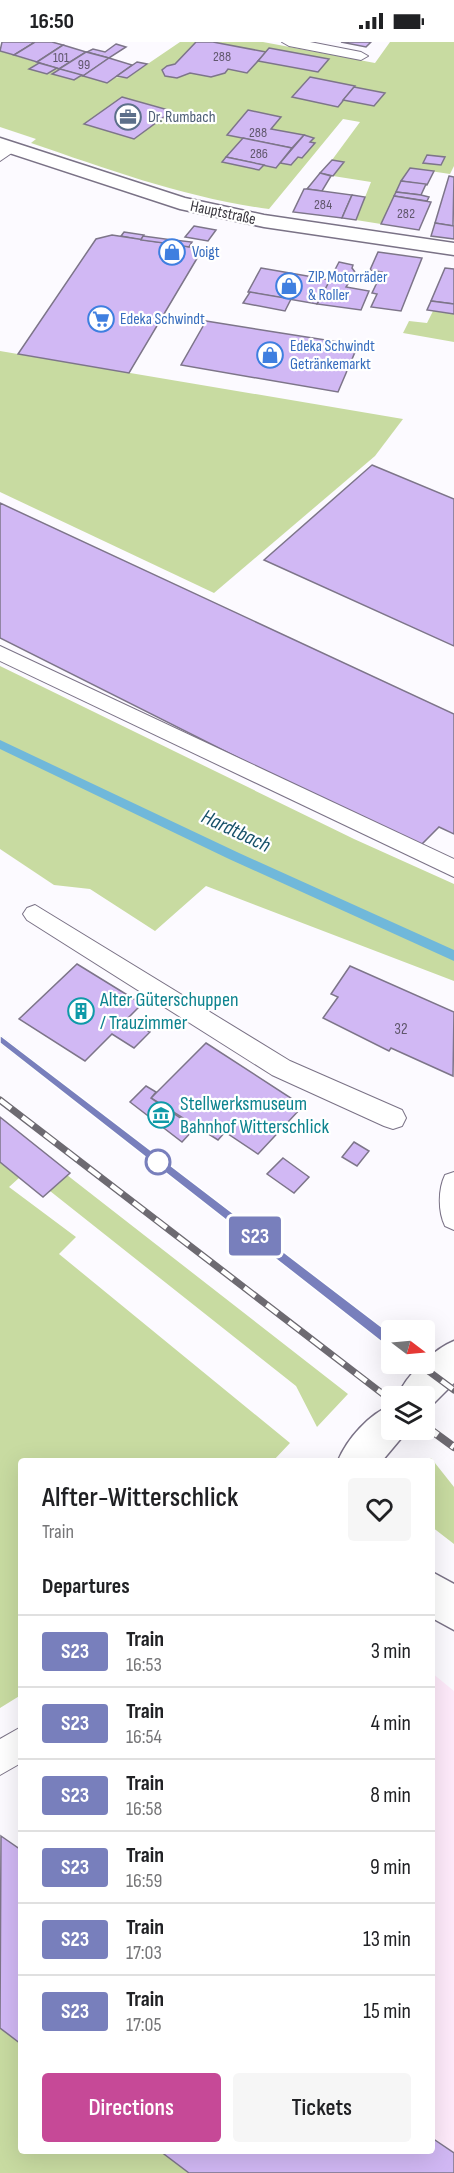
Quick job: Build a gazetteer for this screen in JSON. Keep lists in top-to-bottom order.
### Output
{
  "streets": {
    "main road": ["Hauptstraße"]
  },
  "water": ["Hardtbach"],
  "places": {
    "office": ["Dr. Rumbach"],
    "shop": ["Voigt", "ZIP Motorräder & Roller", "Edeka Schwindt Getränkemarkt"],
    "supermarket": ["Edeka Schwindt"],
    "building": ["Alter Güterschuppen / Trauzimmer"],
    "museum": ["Stellwerksmuseum Bahnhof Witterschlick"]
  },
  "house_numbers": [
    "288",
    "101",
    "99",
    "288",
    "286",
    "284",
    "282",
    "32"
  ],
  "north": "right",
  "page": {
    "status": "16:50",
    "on_map": "S23",
    "heading": [
      ["Alfter-Witterschlick", "Train"],
      "Departures"
    ],
    "list": [
      {
        "mark": "S23",
        "name": "Train",
        "note": "16:53",
        "value": "3 min"
      },
      {
        "mark": "S23",
        "name": "Train",
        "note": "16:54",
        "value": "4 min"
      },
      {
        "mark": "S23",
        "name": "Train",
        "note": "16:58",
        "value": "8 min"
      },
      {
        "mark": "S23",
        "name": "Train",
        "note": "16:59",
        "value": "9 min"
      },
      {
        "mark": "S23",
        "name": "Train",
        "note": "17:03",
        "value": "13 min"
      },
      {
        "mark": "S23",
        "name": "Train",
        "note": "17:05",
        "value": "15 min"
      }
    ],
    "buttons": ["Directions", "Tickets"]
  }
}
